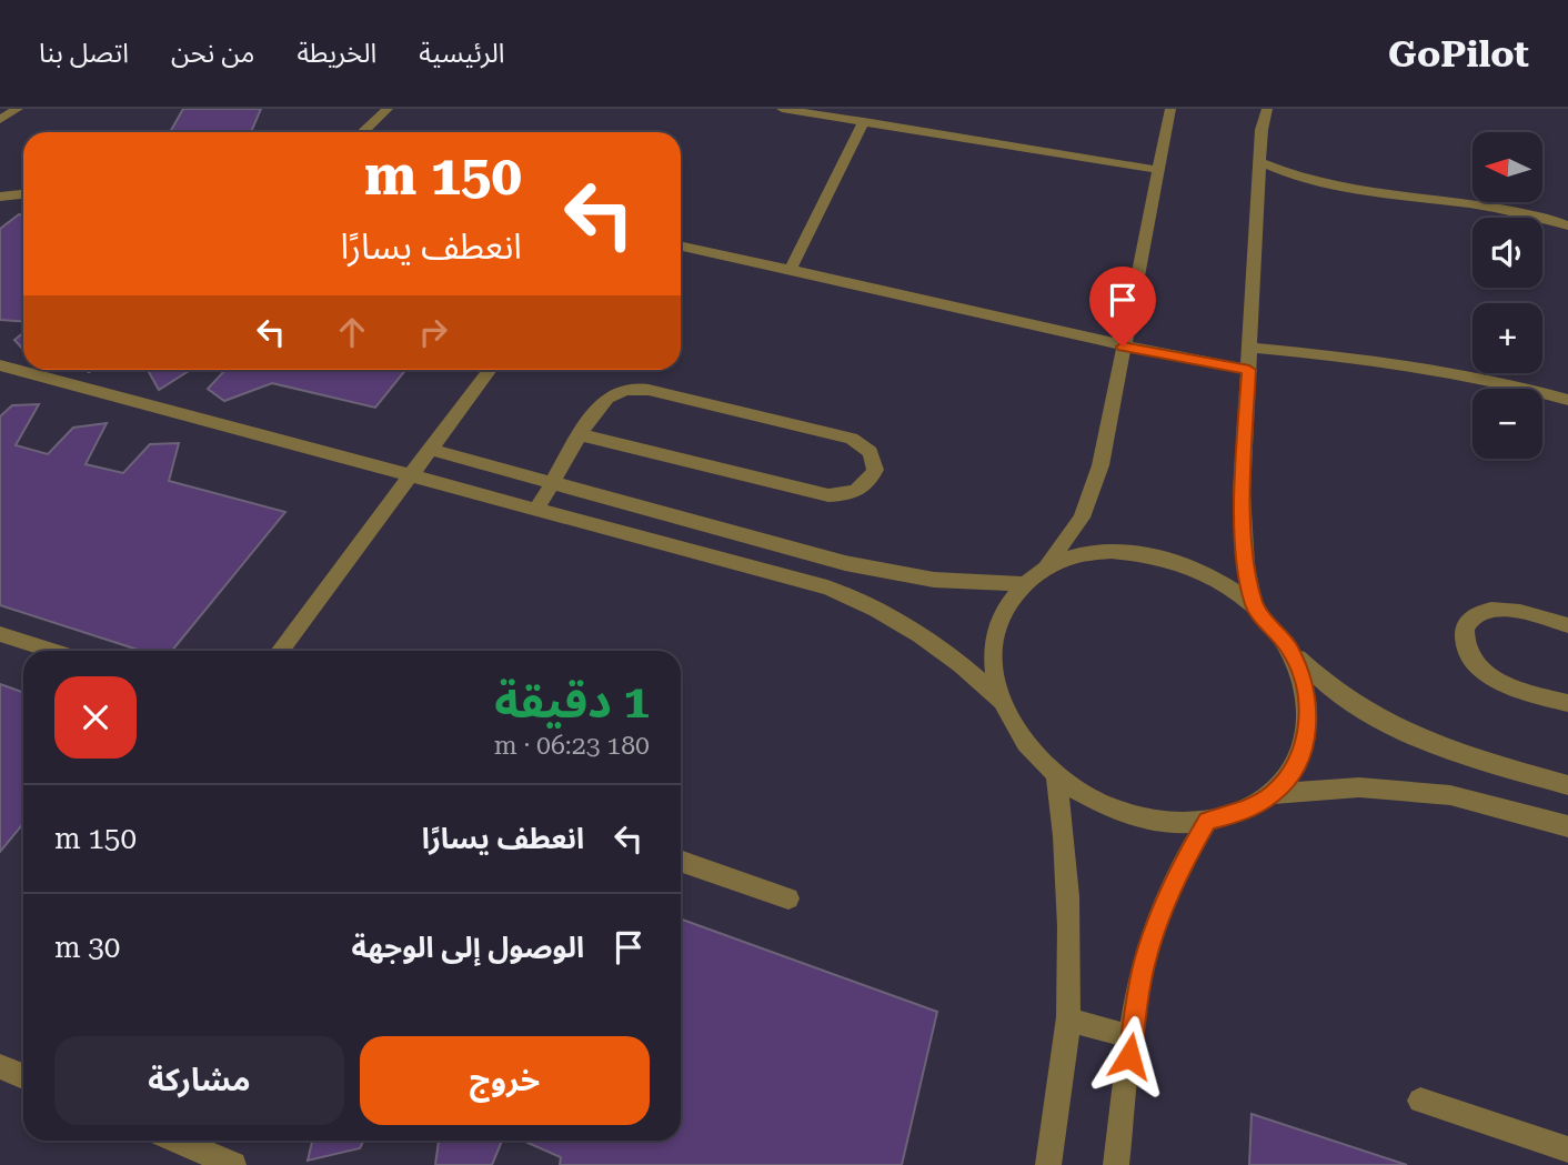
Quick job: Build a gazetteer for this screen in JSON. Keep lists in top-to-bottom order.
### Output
{
  "north": "left",
  "page": {
    "header": "GoPilot",
    "nav": [
      "الرئيسية",
      "الخريطة",
      "من نحن",
      "اتصل بنا"
    ],
    "map_buttons": ["+", "−"],
    "turn": ["150 m", "انعطف يسارًا"],
    "heading": ["1 دقيقة", "180 m · 06:23"],
    "list": [
      {
        "name": "انعطف يسارًا",
        "value": "150 m"
      },
      {
        "name": "الوصول إلى الوجهة",
        "value": "30 m"
      }
    ],
    "buttons": ["خروج", "مشاركة"]
  }
}
